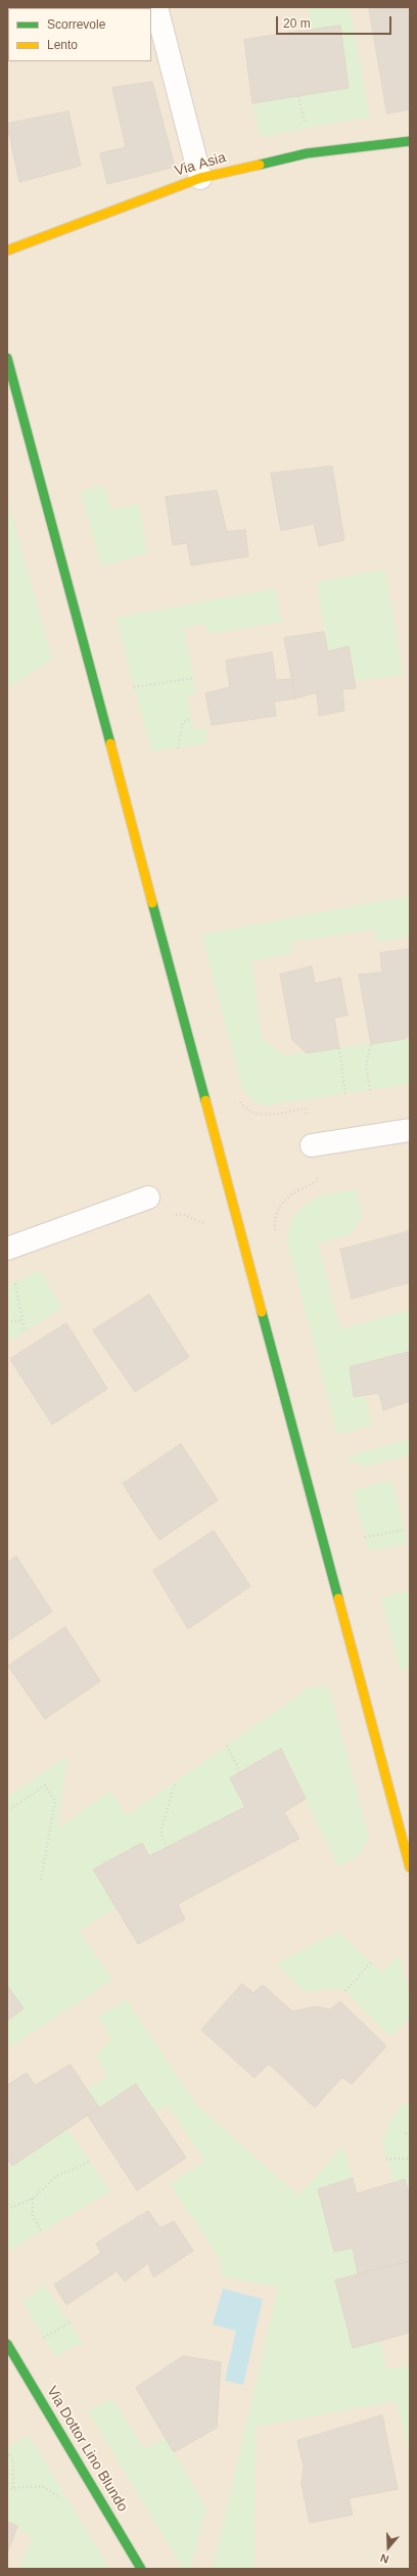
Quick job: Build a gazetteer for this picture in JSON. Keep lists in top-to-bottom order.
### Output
{
  "streets": {
    "main road": ["Via Asia", "Via Dottor Lino Blundo"]
  },
  "legend": ["Scorrevole", "Lento"],
  "scale_bar": "20 m",
  "north": "bottom"
}
